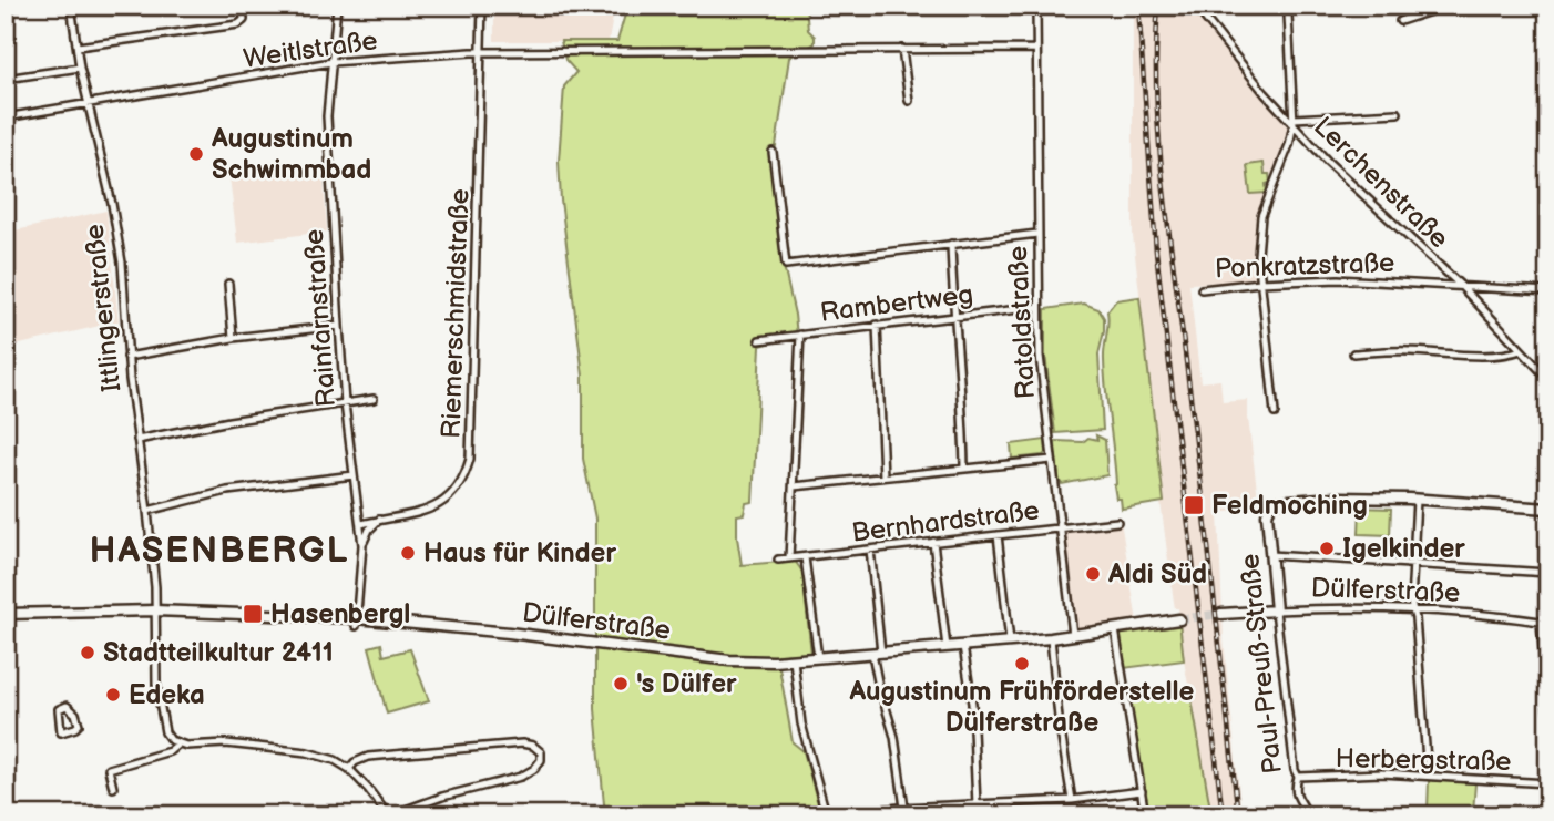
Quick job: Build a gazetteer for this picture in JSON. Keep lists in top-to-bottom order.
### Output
{
  "streets": {
    "main road": ["Dülferstraße", "Paul-Preuß-Straße"],
    "street": [
      "Weitlstraße",
      "Lerchenstraße",
      "Ponkratzstraße",
      "Rambertweg",
      "Ittlingerstraße",
      "Riemerschmidstraße",
      "Rainfarnstraße",
      "Ratoldstraße",
      "Bernhardstraße",
      "Herbergstraße"
    ]
  },
  "crossings": [
    ["Weitlstraße", "Ittlingerstraße"],
    ["Weitlstraße", "Riemerschmidstraße"],
    ["Weitlstraße", "Rainfarnstraße"],
    ["Weitlstraße", "Ratoldstraße"],
    ["Lerchenstraße", "Ponkratzstraße"],
    ["Rambertweg", "Ratoldstraße"],
    ["Ittlingerstraße", "Dülferstraße"],
    ["Riemerschmidstraße", "Rainfarnstraße"],
    ["Rainfarnstraße", "Dülferstraße"],
    ["Ratoldstraße", "Bernhardstraße"],
    ["Ratoldstraße", "Dülferstraße"],
    ["Dülferstraße", "Paul-Preuß-Straße"],
    ["Paul-Preuß-Straße", "Herbergstraße"]
  ],
  "districts": ["HASENBERGL"],
  "places": {
    "other": [
      "Augustinum Schwimmbad",
      "Igelkinder",
      "Haus für Kinder",
      "Aldi Süd",
      "Stadtteilkultur 2411",
      "Augustinum Frühförderstelle Dülferstraße",
      "'s Dülfer",
      "Edeka"
    ],
    "transit": ["Feldmoching", "Hasenbergl"]
  }
}
